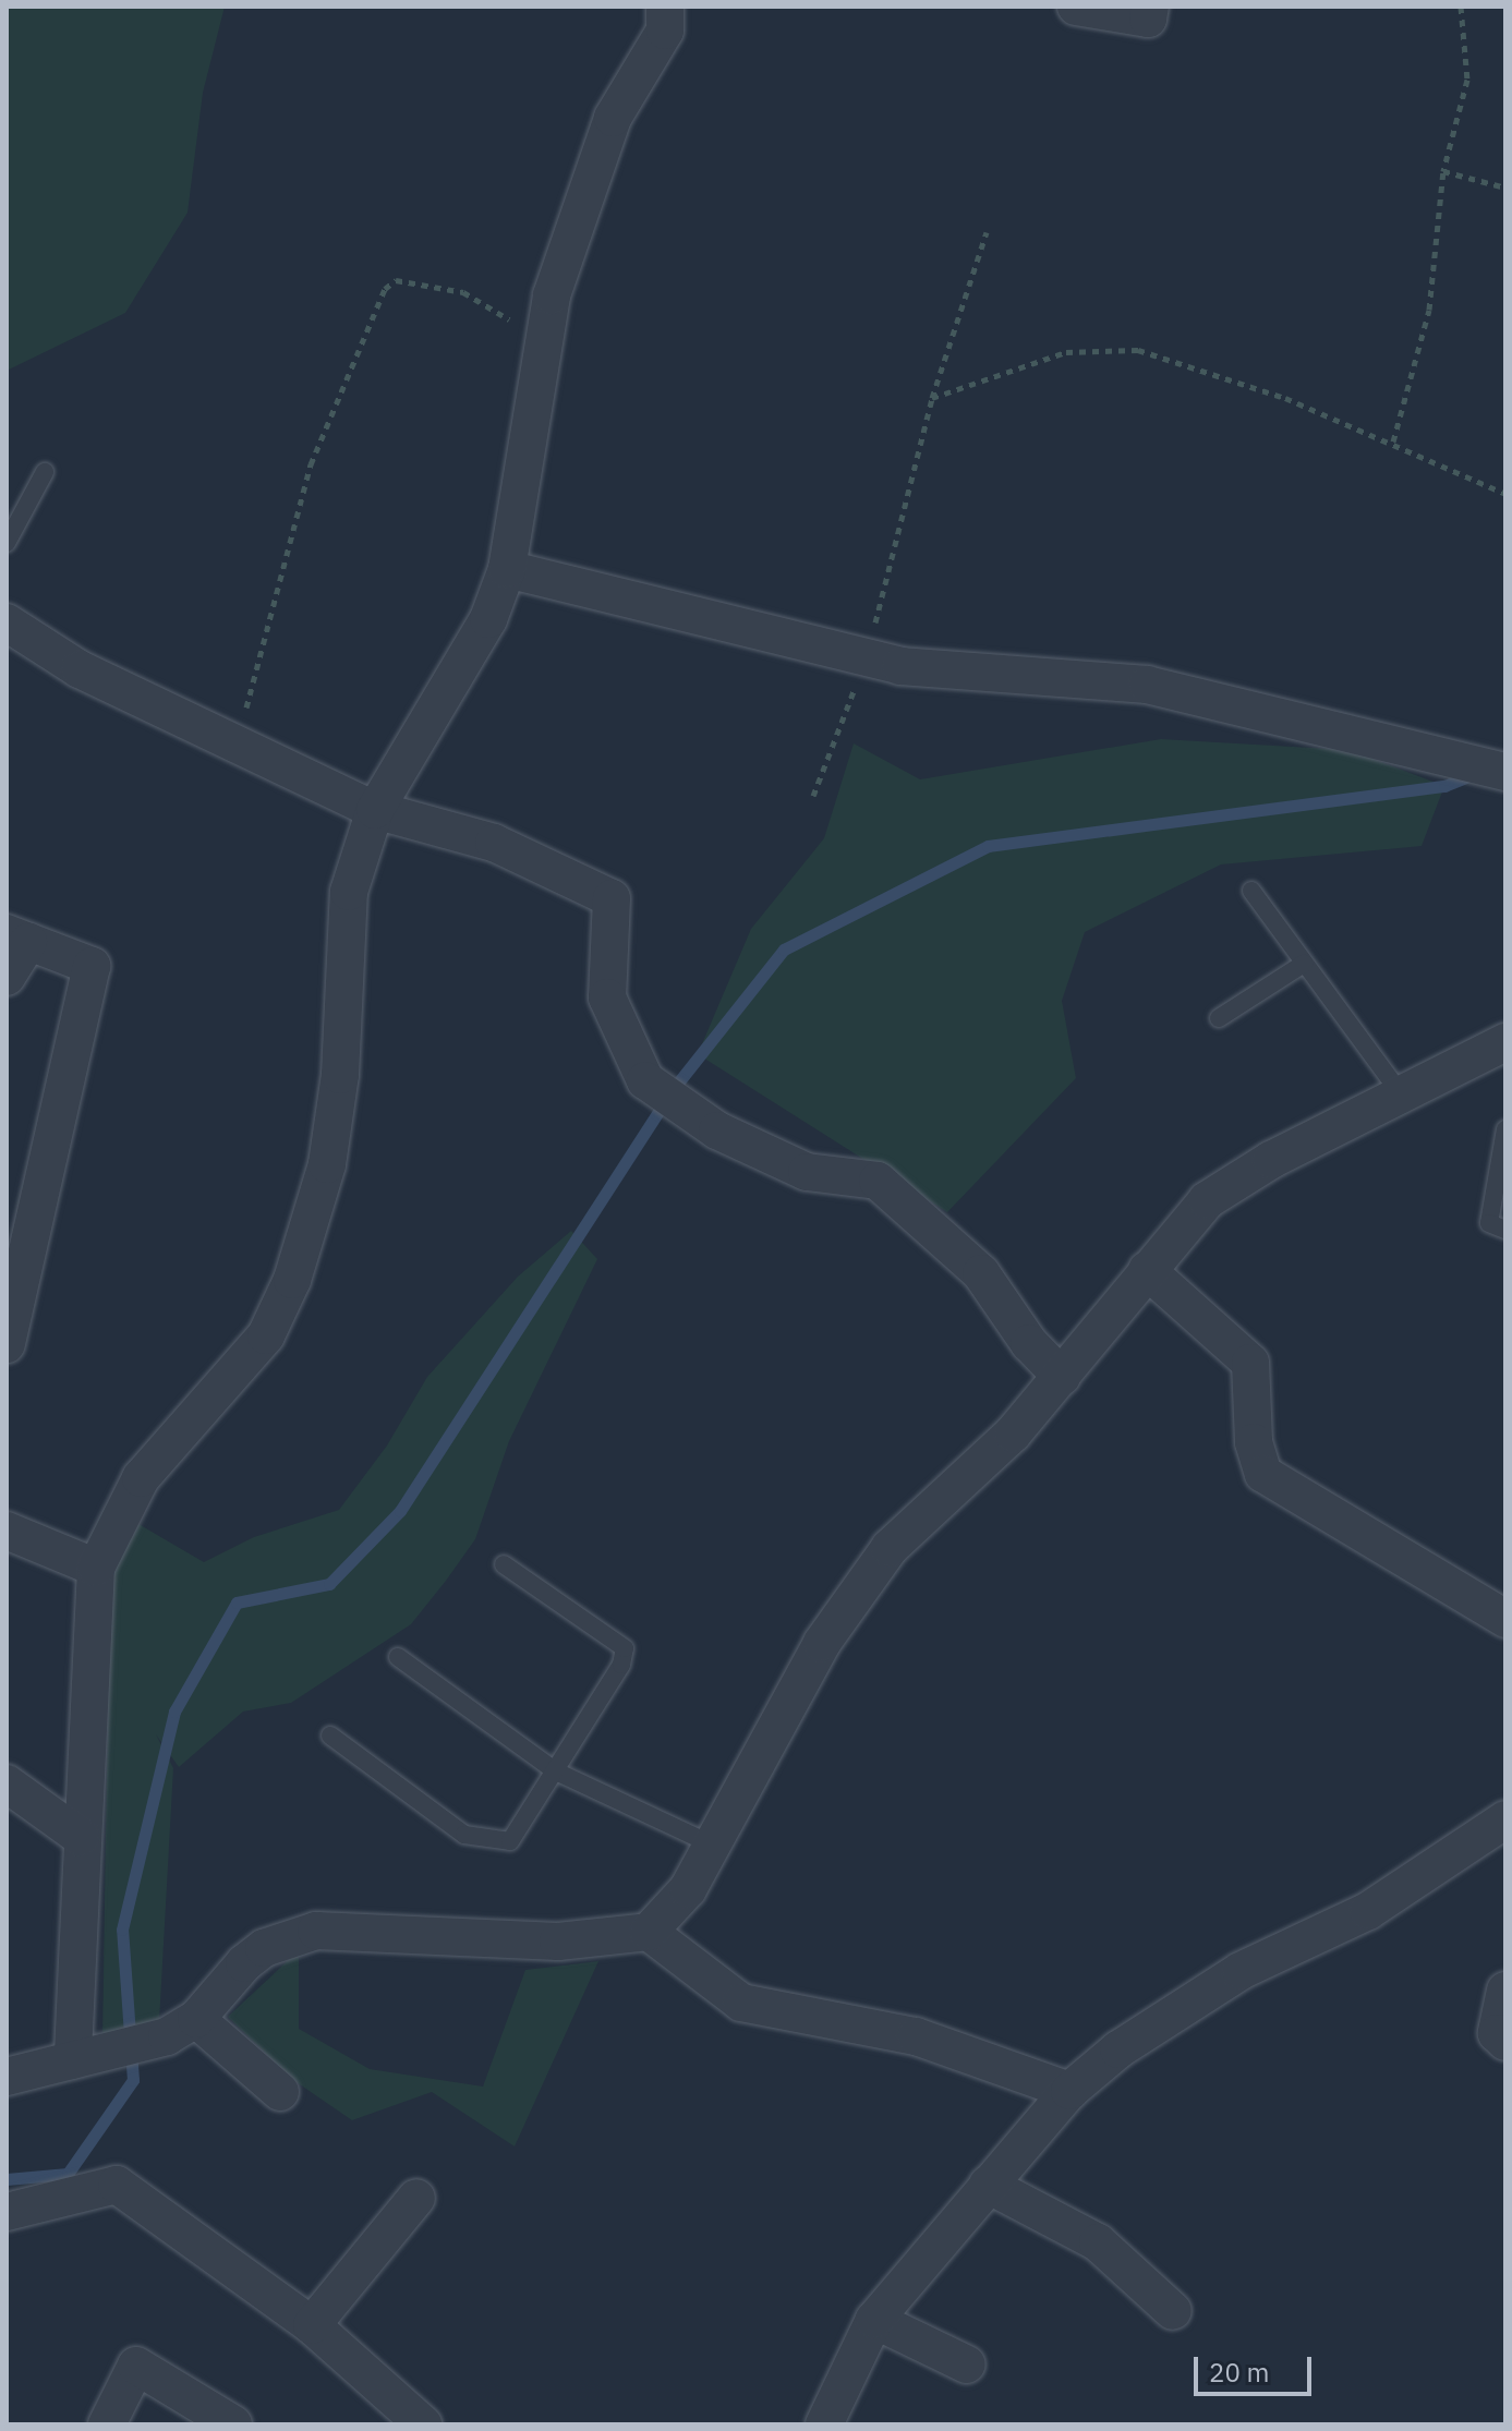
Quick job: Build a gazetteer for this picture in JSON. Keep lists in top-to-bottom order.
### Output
{
  "scale_bar": "20 m"
}
